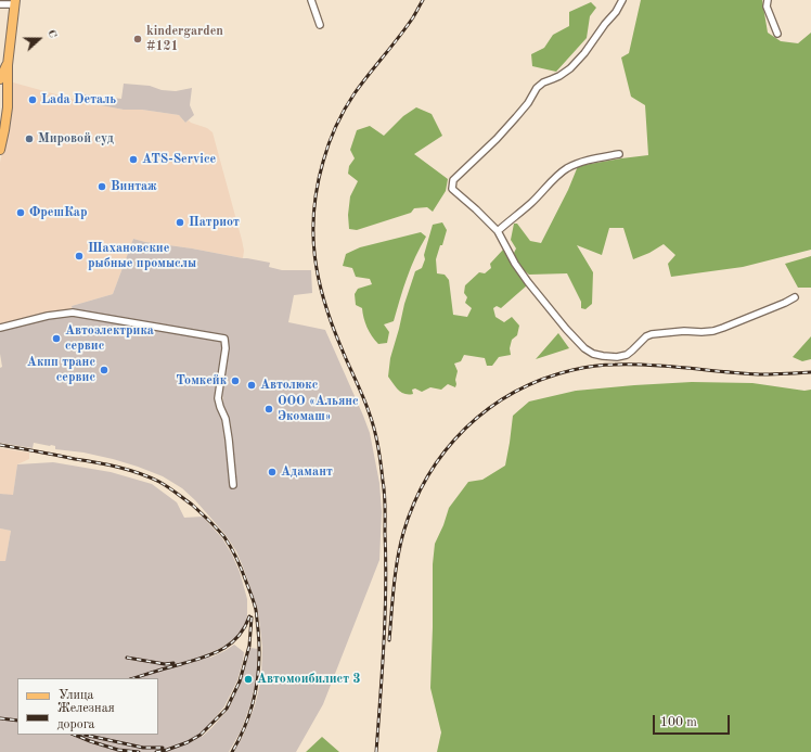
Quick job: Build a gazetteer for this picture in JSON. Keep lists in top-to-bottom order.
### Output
{
  "places": [
    "kindergarden #121",
    "Lada Dеталь",
    "Мировой суд",
    "ATS-Service",
    "Винтаж",
    "ФрешКар",
    "Патриот",
    "Шахановские рыбные промыслы",
    "Автоэлектрика сервис",
    "Акпп транс сервис",
    "Томкейк",
    "Автолюкс",
    "ООО «Альянс Экомаш»",
    "Адамант",
    "Автомоибилист 3"
  ],
  "legend": ["Улица", "Железная дорога"],
  "scale_bar": "100 m",
  "north": "right"
}
